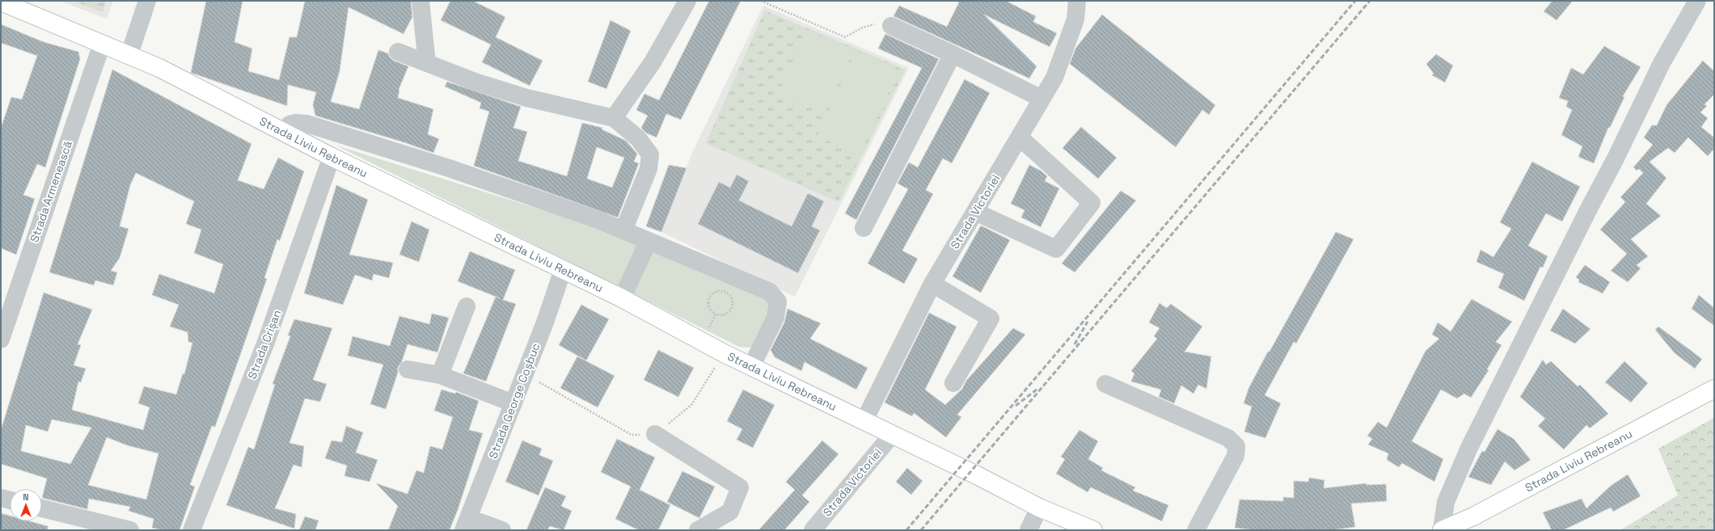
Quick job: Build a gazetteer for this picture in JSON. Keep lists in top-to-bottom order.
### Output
{
  "streets": {
    "main road": ["Strada Liviu Rebreanu"],
    "street": [
      "Strada Armenească",
      "Strada Victoriei",
      "Strada Crișan",
      "Strada George Coșbuc"
    ]
  },
  "crossings": [
    ["Strada Liviu Rebreanu", "Strada Armenească"],
    ["Strada Liviu Rebreanu", "Strada Victoriei"],
    ["Strada Liviu Rebreanu", "Strada Crișan"],
    ["Strada Liviu Rebreanu", "Strada George Coșbuc"]
  ],
  "north": "top"
}
